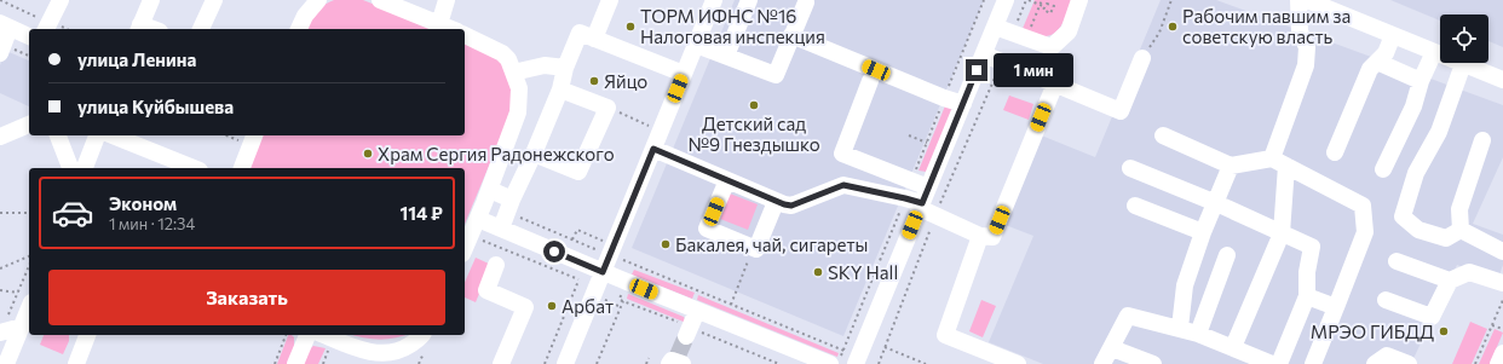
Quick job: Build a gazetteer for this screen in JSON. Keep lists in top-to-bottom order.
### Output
{
  "places": [
    "ТОРМ ИФНС №16 Налоговая инспекция",
    "Рабочим павшим за советскую власть",
    "Яйцо",
    "Детский сад №9 Гнездышко",
    "Храм Сергия Радонежского",
    "Бакалея, чай, сигареты",
    "SKY Hall",
    "Арбат",
    "МРЭО ГИБДД"
  ],
  "page": {
    "banner": ["улица Ленина", "улица Куйбышева"],
    "bubble": "1 мин",
    "list": [
      {
        "name": "Эконом",
        "note": "1 мин · 12:34",
        "value": "114 ₽"
      }
    ],
    "buttons": "Заказать"
  }
}
